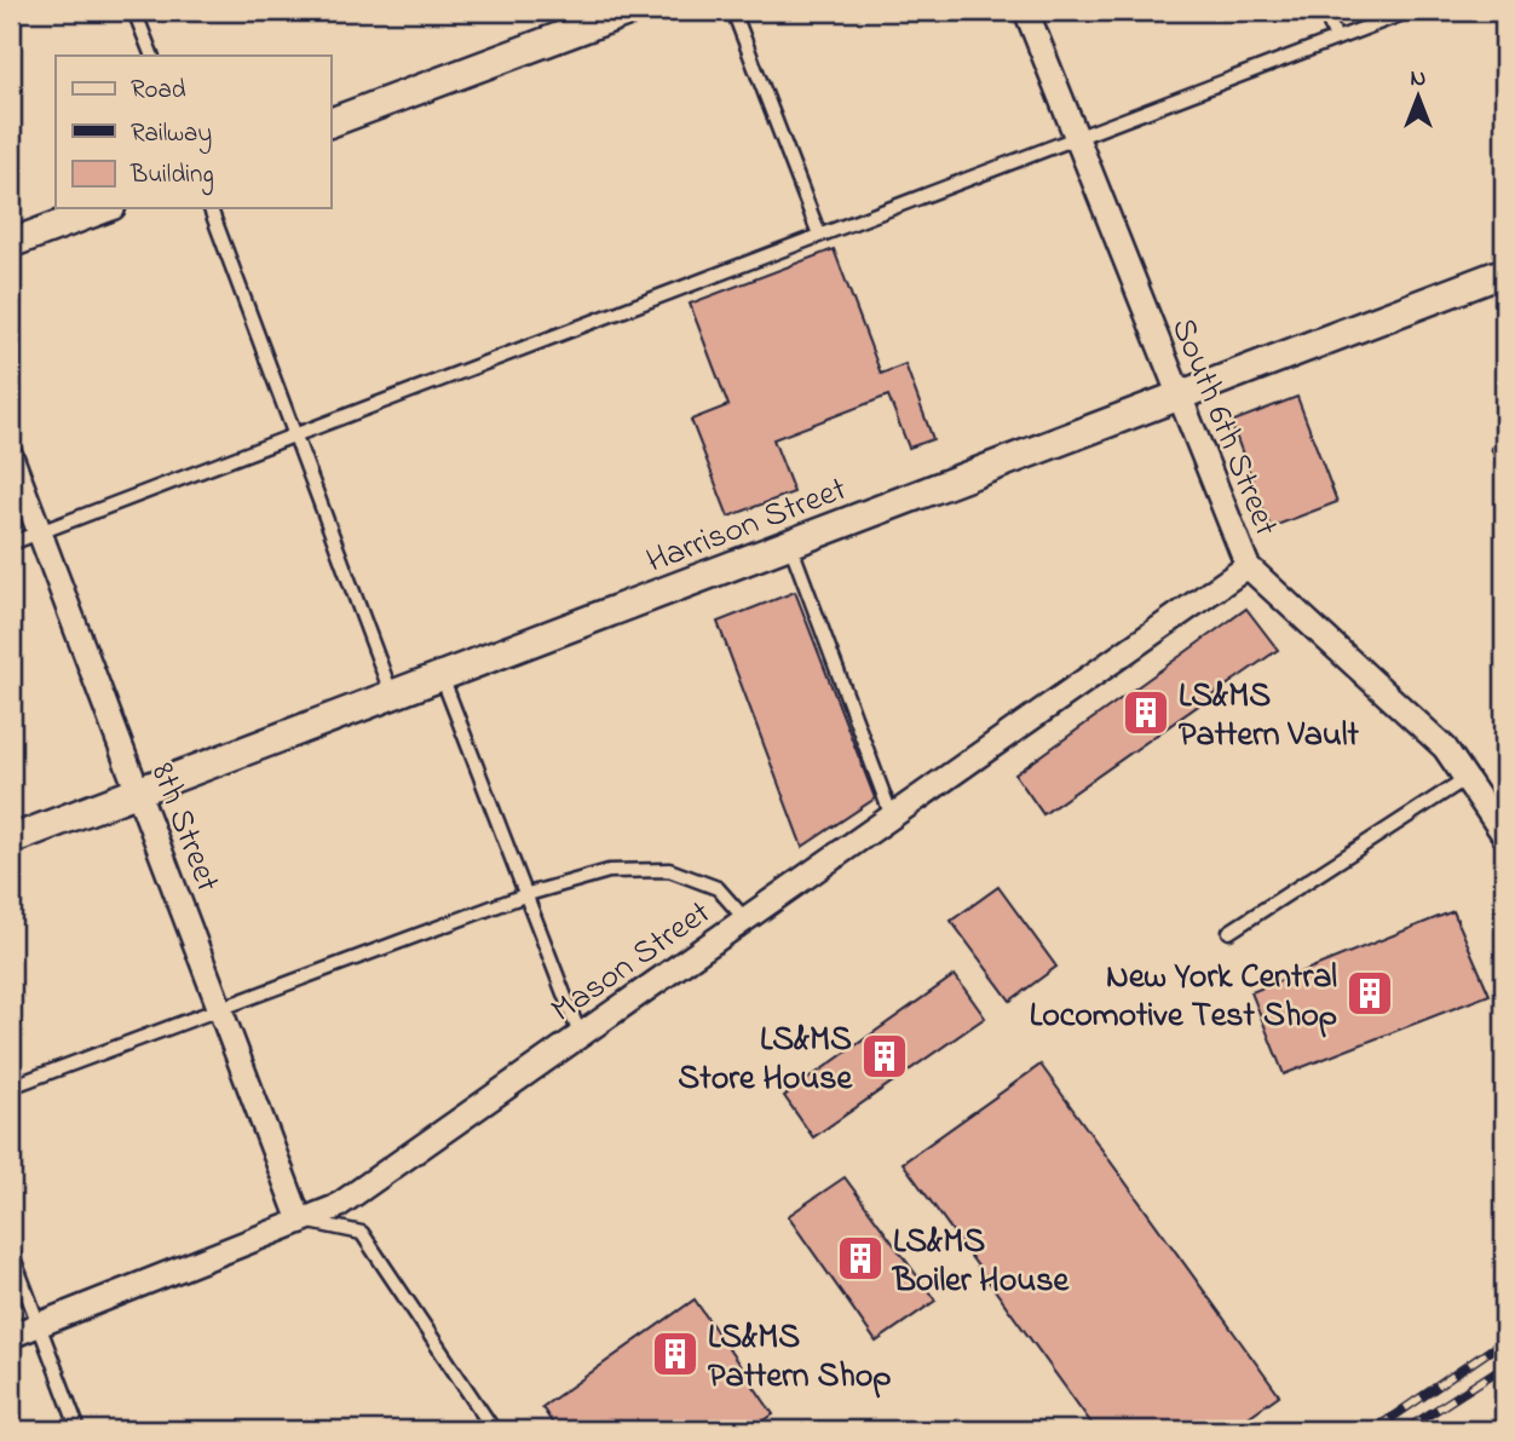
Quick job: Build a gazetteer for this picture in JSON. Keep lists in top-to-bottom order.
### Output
{
  "streets": {
    "street": [
      "South 6th Street",
      "Harrison Street",
      "8th Street",
      "Mason Street"
    ]
  },
  "crossings": [
    ["South 6th Street", "Harrison Street"],
    ["South 6th Street", "Mason Street"],
    ["Harrison Street", "8th Street"],
    ["8th Street", "Mason Street"]
  ],
  "places": {
    "building": [
      "LS&MS Pattern Vault",
      "New York Central Locomotive Test Shop",
      "LS&MS Store House",
      "LS&MS Boiler House",
      "LS&MS Pattern Shop"
    ]
  },
  "legend": ["Road", "Railway", "Building"],
  "north": "top"
}
